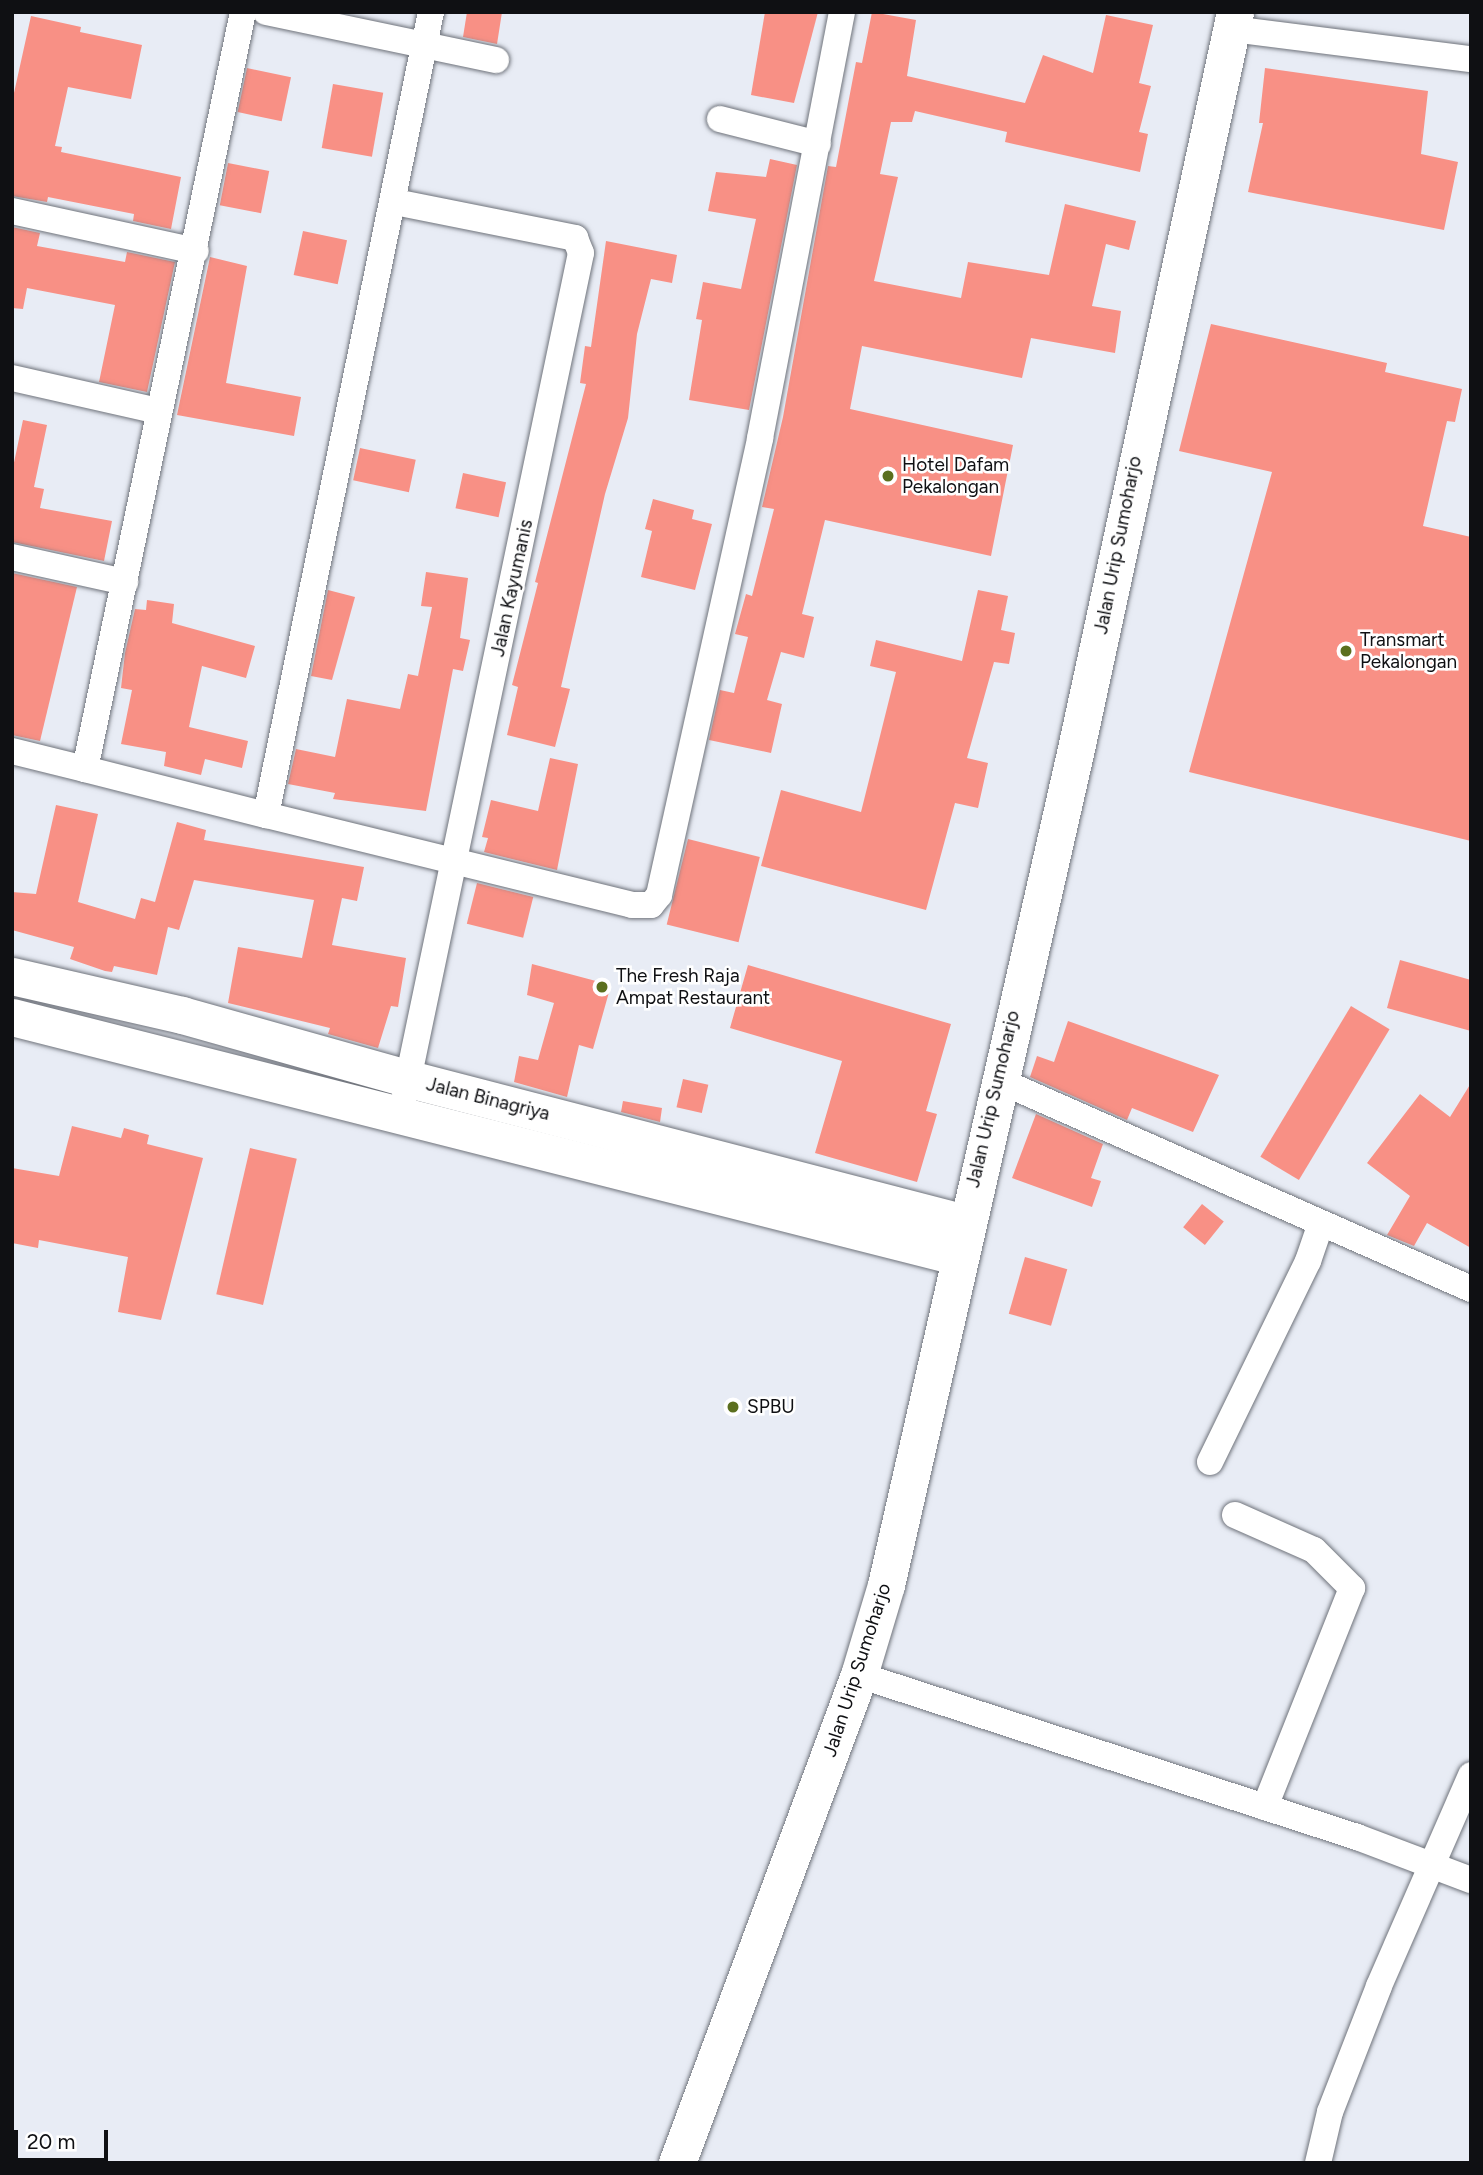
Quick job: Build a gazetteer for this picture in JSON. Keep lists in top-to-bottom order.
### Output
{
  "streets": {
    "main road": ["Jalan Urip Sumoharjo", "Jalan Binagriya"],
    "street": ["Jalan Kayumanis"]
  },
  "crossings": [
    ["Jalan Urip Sumoharjo", "Jalan Binagriya"],
    ["Jalan Kayumanis", "Jalan Binagriya"]
  ],
  "places": [
    "Hotel Dafam Pekalongan",
    "Transmart Pekalongan",
    "The Fresh Raja Ampat Restaurant",
    "SPBU"
  ],
  "scale_bar": "20 m"
}
